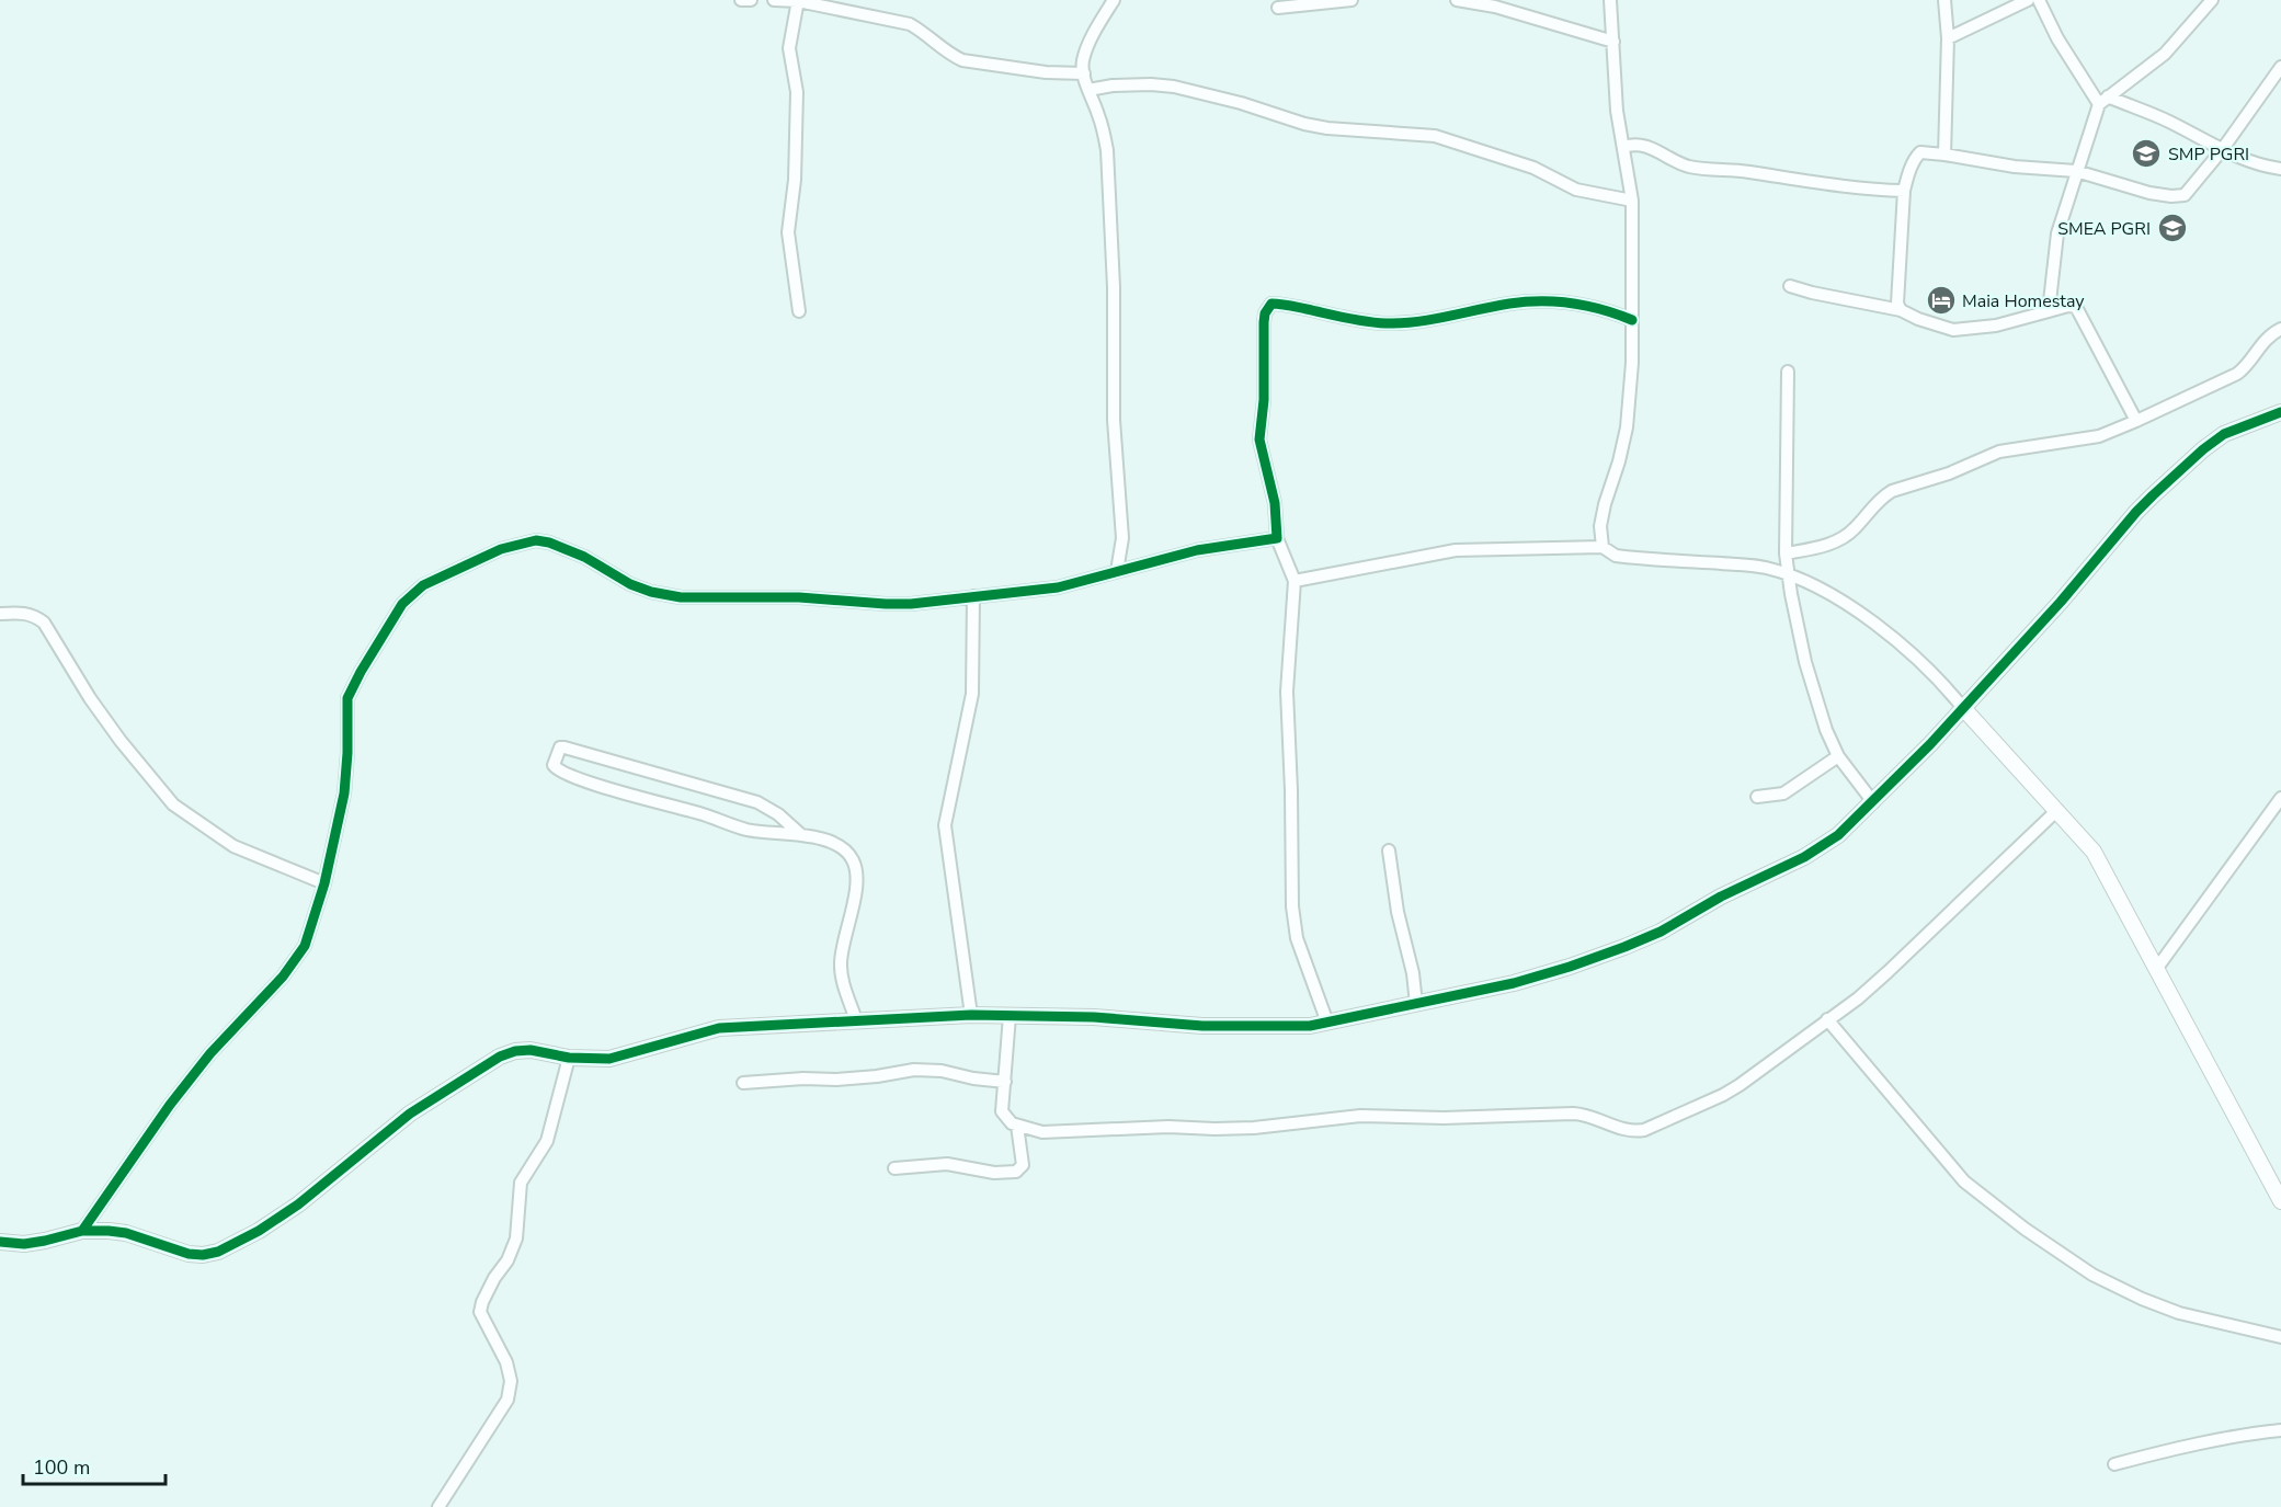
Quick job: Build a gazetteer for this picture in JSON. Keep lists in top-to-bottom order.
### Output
{
  "places": {
    "school or university": ["SMP PGRI", "SMEA PGRI"],
    "hotel": ["Maia Homestay"]
  },
  "scale_bar": "100 m"
}
